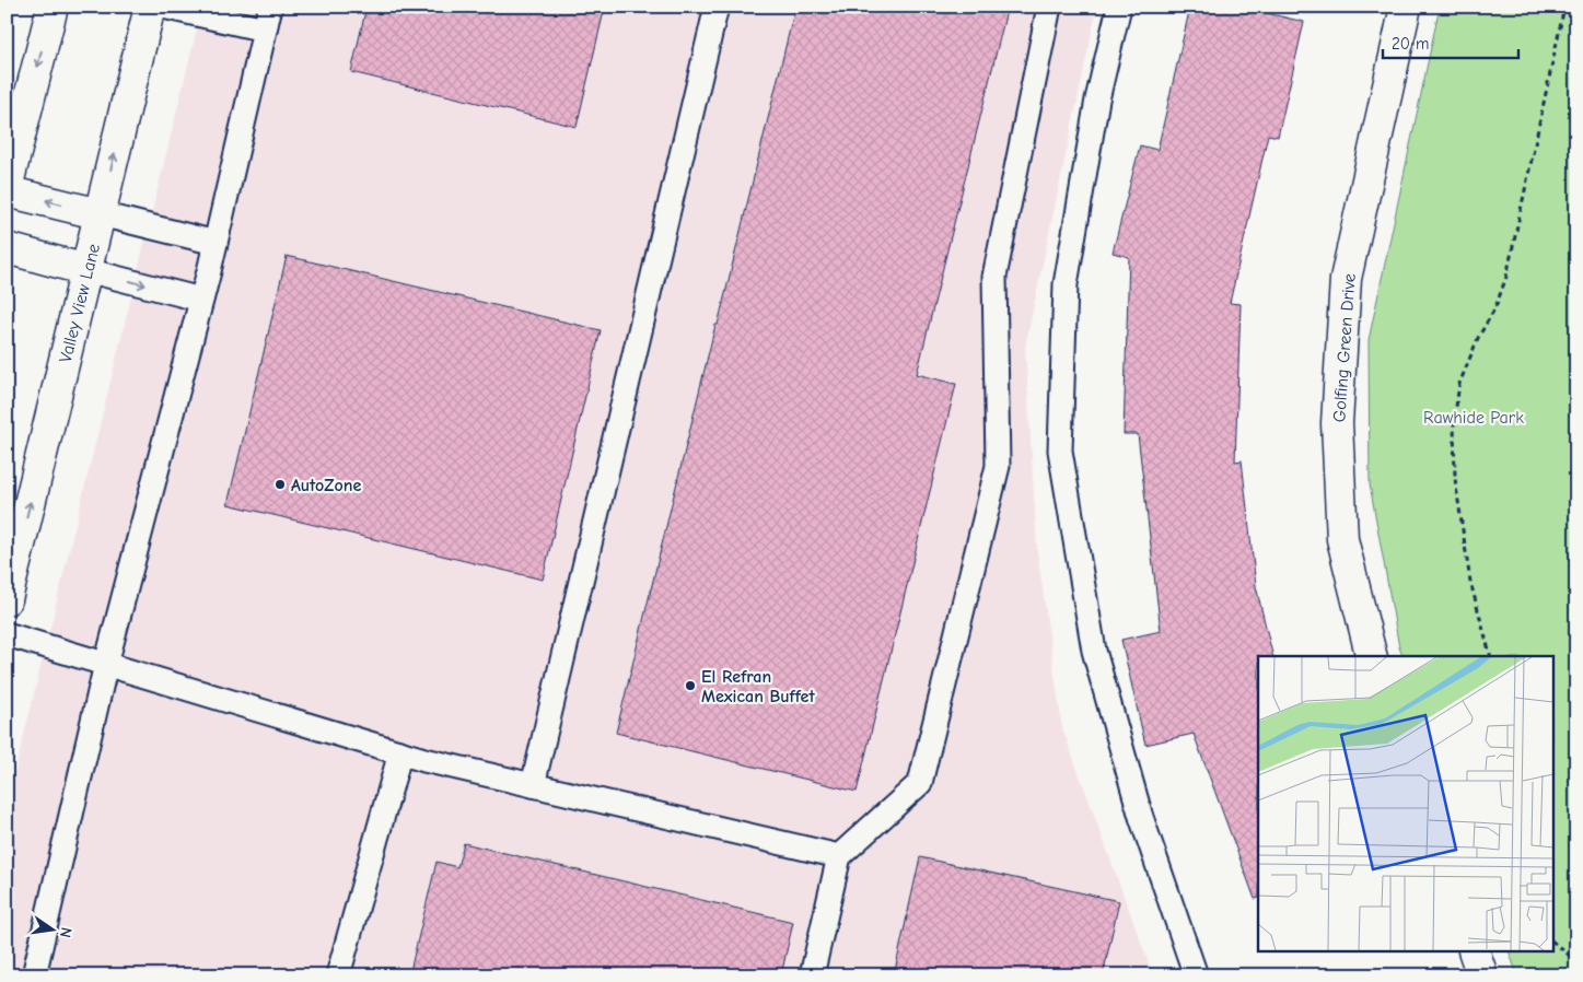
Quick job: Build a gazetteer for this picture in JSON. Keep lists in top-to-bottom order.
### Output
{
  "streets": {
    "main road": ["Valley View Lane", "Golfing Green Drive"]
  },
  "parks": ["Rawhide Park"],
  "places": ["AutoZone", "El Refran Mexican Buffet"],
  "scale_bar": "20 m",
  "north": "right"
}
